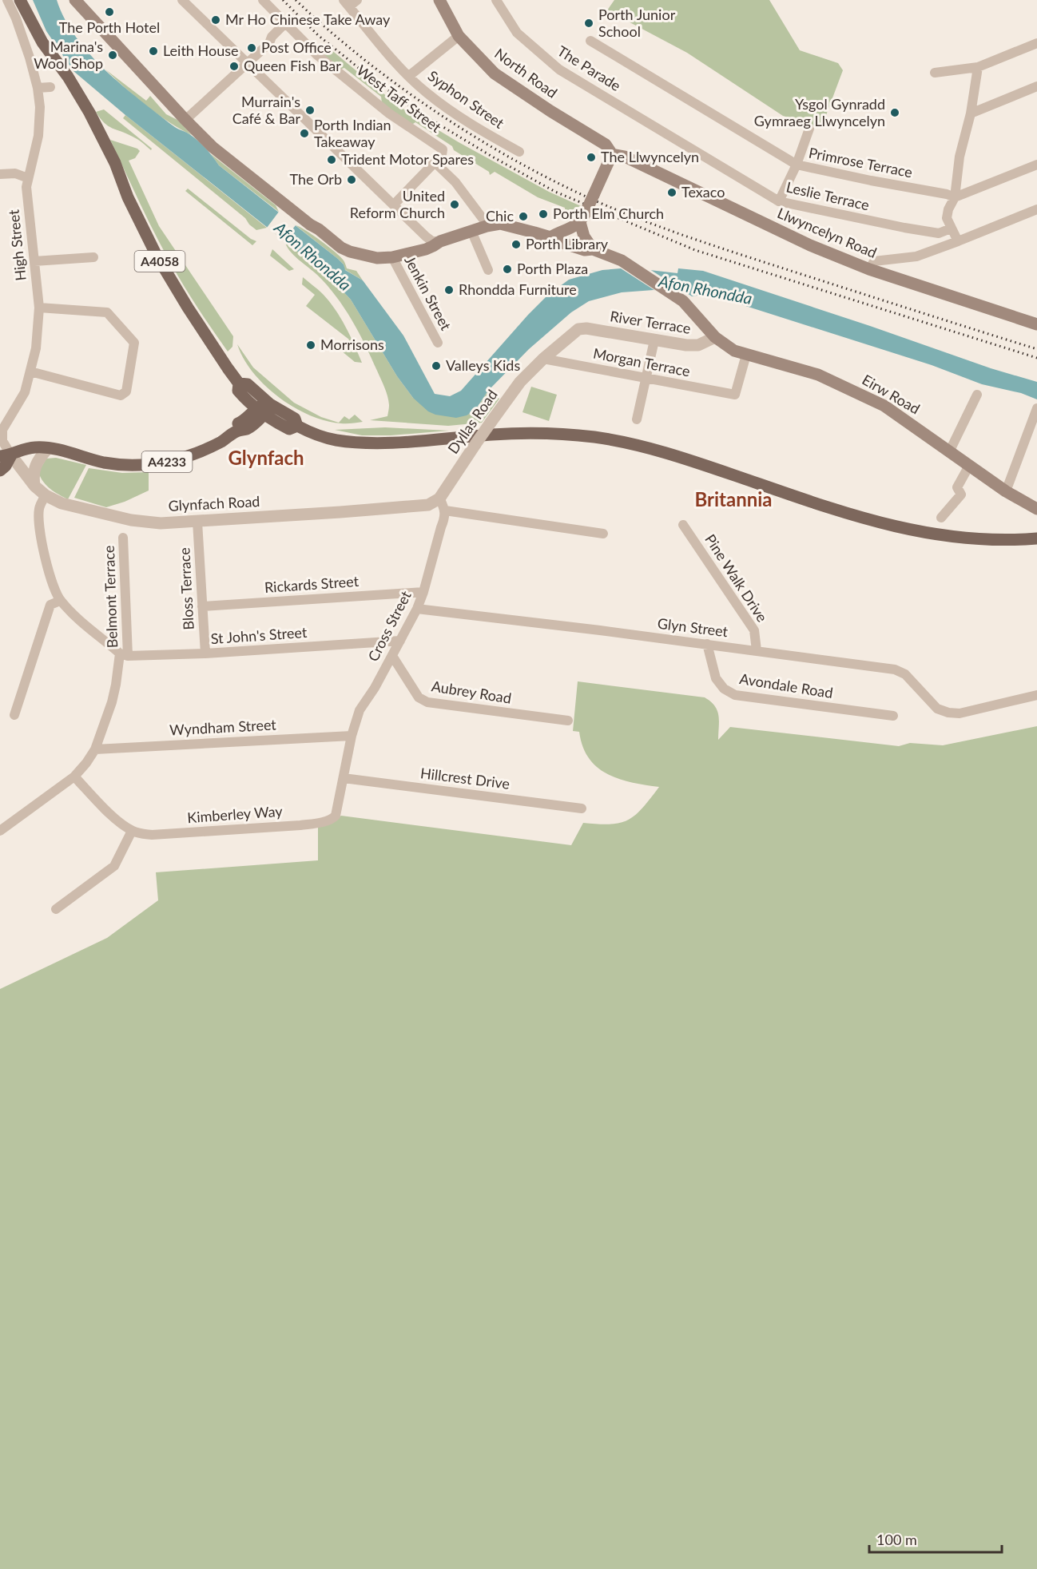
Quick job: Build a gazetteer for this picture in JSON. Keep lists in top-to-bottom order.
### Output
{
  "streets": {
    "main road": [
      "North Road",
      "Llwyncelyn Road",
      "A4058",
      "Eirw Road",
      "A4233"
    ],
    "street": [
      "The Parade",
      "West Taff Street",
      "Syphon Street",
      "Primrose Terrace",
      "Leslie Terrace",
      "High Street",
      "Jenkin Street",
      "River Terrace",
      "Morgan Terrace",
      "Dyllas Road",
      "Glynfach Road",
      "Pine Walk Drive",
      "Rickards Street",
      "Bloss Terrace",
      "Belmont Terrace",
      "Cross Street",
      "Glyn Street",
      "St John's Street",
      "Avondale Road",
      "Aubrey Road",
      "Wyndham Street",
      "Hillcrest Drive",
      "Kimberley Way"
    ]
  },
  "crossings": [
    ["The Parade", "Leslie Terrace"],
    ["North Road", "Llwyncelyn Road"],
    ["High Street", "A4233"],
    ["High Street", "Glynfach Road"],
    ["A4058", "A4233"],
    ["Jenkin Street", "Eirw Road"],
    ["River Terrace", "Eirw Road"],
    ["River Terrace", "Dyllas Road"],
    ["Morgan Terrace", "Eirw Road"],
    ["Morgan Terrace", "Dyllas Road"],
    ["Dyllas Road", "Glynfach Road"],
    ["A4233", "Glynfach Road"],
    ["Glynfach Road", "Bloss Terrace"],
    ["Pine Walk Drive", "Glyn Street"],
    ["Rickards Street", "Bloss Terrace"],
    ["Rickards Street", "Cross Street"],
    ["Bloss Terrace", "St John's Street"],
    ["Belmont Terrace", "St John's Street"],
    ["Belmont Terrace", "Wyndham Street"],
    ["Belmont Terrace", "Kimberley Way"],
    ["Cross Street", "Glyn Street"],
    ["Cross Street", "St John's Street"],
    ["Cross Street", "Aubrey Road"],
    ["Cross Street", "Wyndham Street"],
    ["Cross Street", "Kimberley Way"],
    ["Glyn Street", "Avondale Road"],
    ["Wyndham Street", "Kimberley Way"],
    ["Hillcrest Drive", "Kimberley Way"]
  ],
  "districts": ["Glynfach", "Britannia"],
  "water": ["Afon Rhondda"],
  "places": [
    "The Porth Hotel",
    "Mr Ho Chinese Take Away",
    "Porth Junior School",
    "Post Office",
    "Leith House",
    "Marina's Wool Shop",
    "Queen Fish Bar",
    "Murrain's Café & Bar",
    "Ysgol Gynradd Gymraeg Llwyncelyn",
    "Porth Indian Takeaway",
    "The Llwyncelyn",
    "Trident Motor Spares",
    "The Orb",
    "Texaco",
    "United Reform Church",
    "Porth Elm Church",
    "Chic",
    "Porth Library",
    "Porth Plaza",
    "Rhondda Furniture",
    "Morrisons",
    "Valleys Kids"
  ],
  "scale_bar": "100 m"
}
